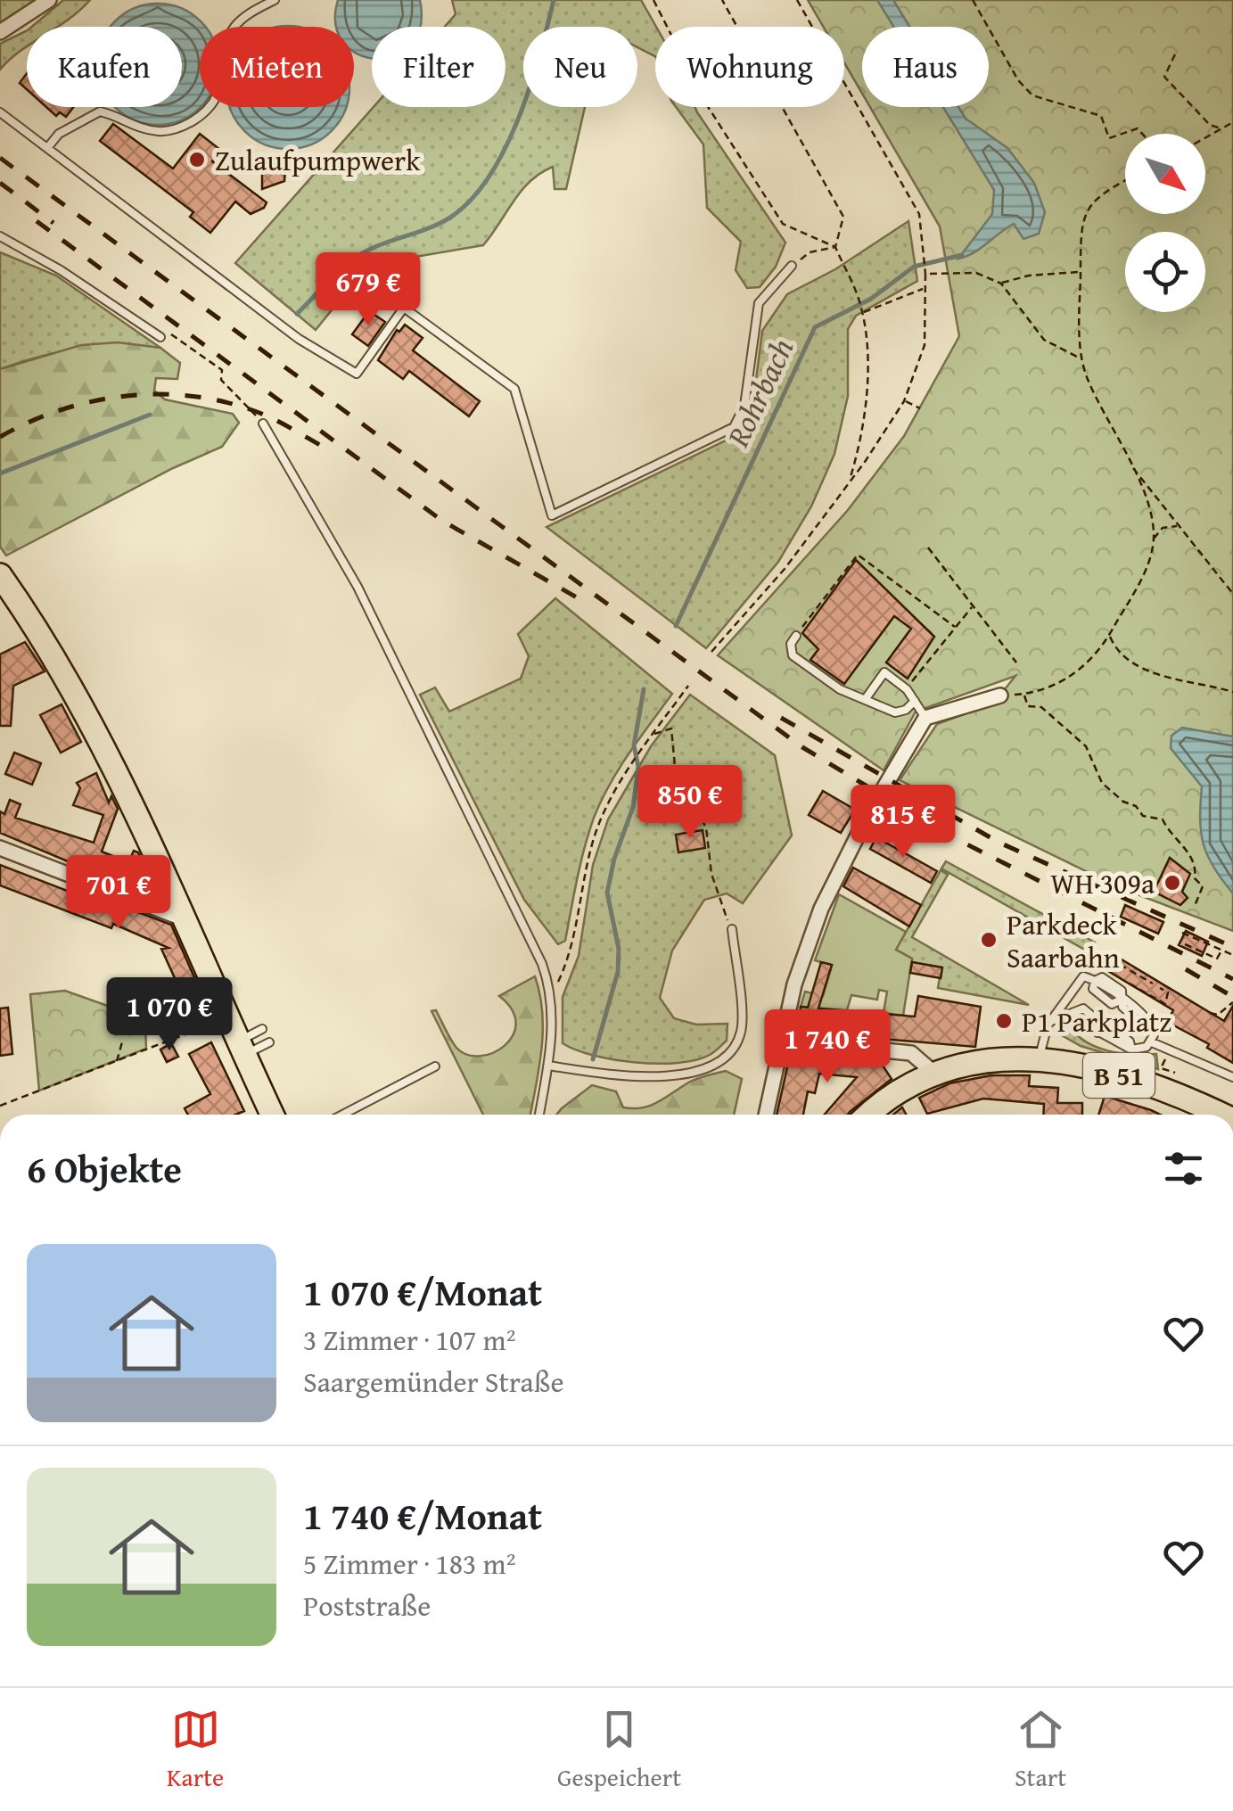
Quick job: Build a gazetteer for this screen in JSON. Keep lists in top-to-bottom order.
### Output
{
  "streets": {
    "main road": ["B 51"]
  },
  "water": ["Rohrbach"],
  "places": [
    "Zulaufpumpwerk",
    "WH 309a",
    "Parkdeck Saarbahn",
    "P1 Parkplatz"
  ],
  "north": "bottom right",
  "page": {
    "chip": [
      "Kaufen",
      "Mieten",
      "Filter",
      "Neu",
      "Wohnung",
      "Haus"
    ],
    "price": [
      "679 €",
      "850 €",
      "815 €",
      "701 €",
      "1 070 €",
      "1 740 €"
    ],
    "heading": "6 Objekte",
    "list": [
      {
        "name": "1 070 €/Monat",
        "note": "3 Zimmer · 107 m² · Saargemünder Straße"
      },
      {
        "name": "1 740 €/Monat",
        "note": "5 Zimmer · 183 m² · Poststraße"
      }
    ],
    "tabs": ["Karte", "Gespeichert", "Start"]
  }
}
